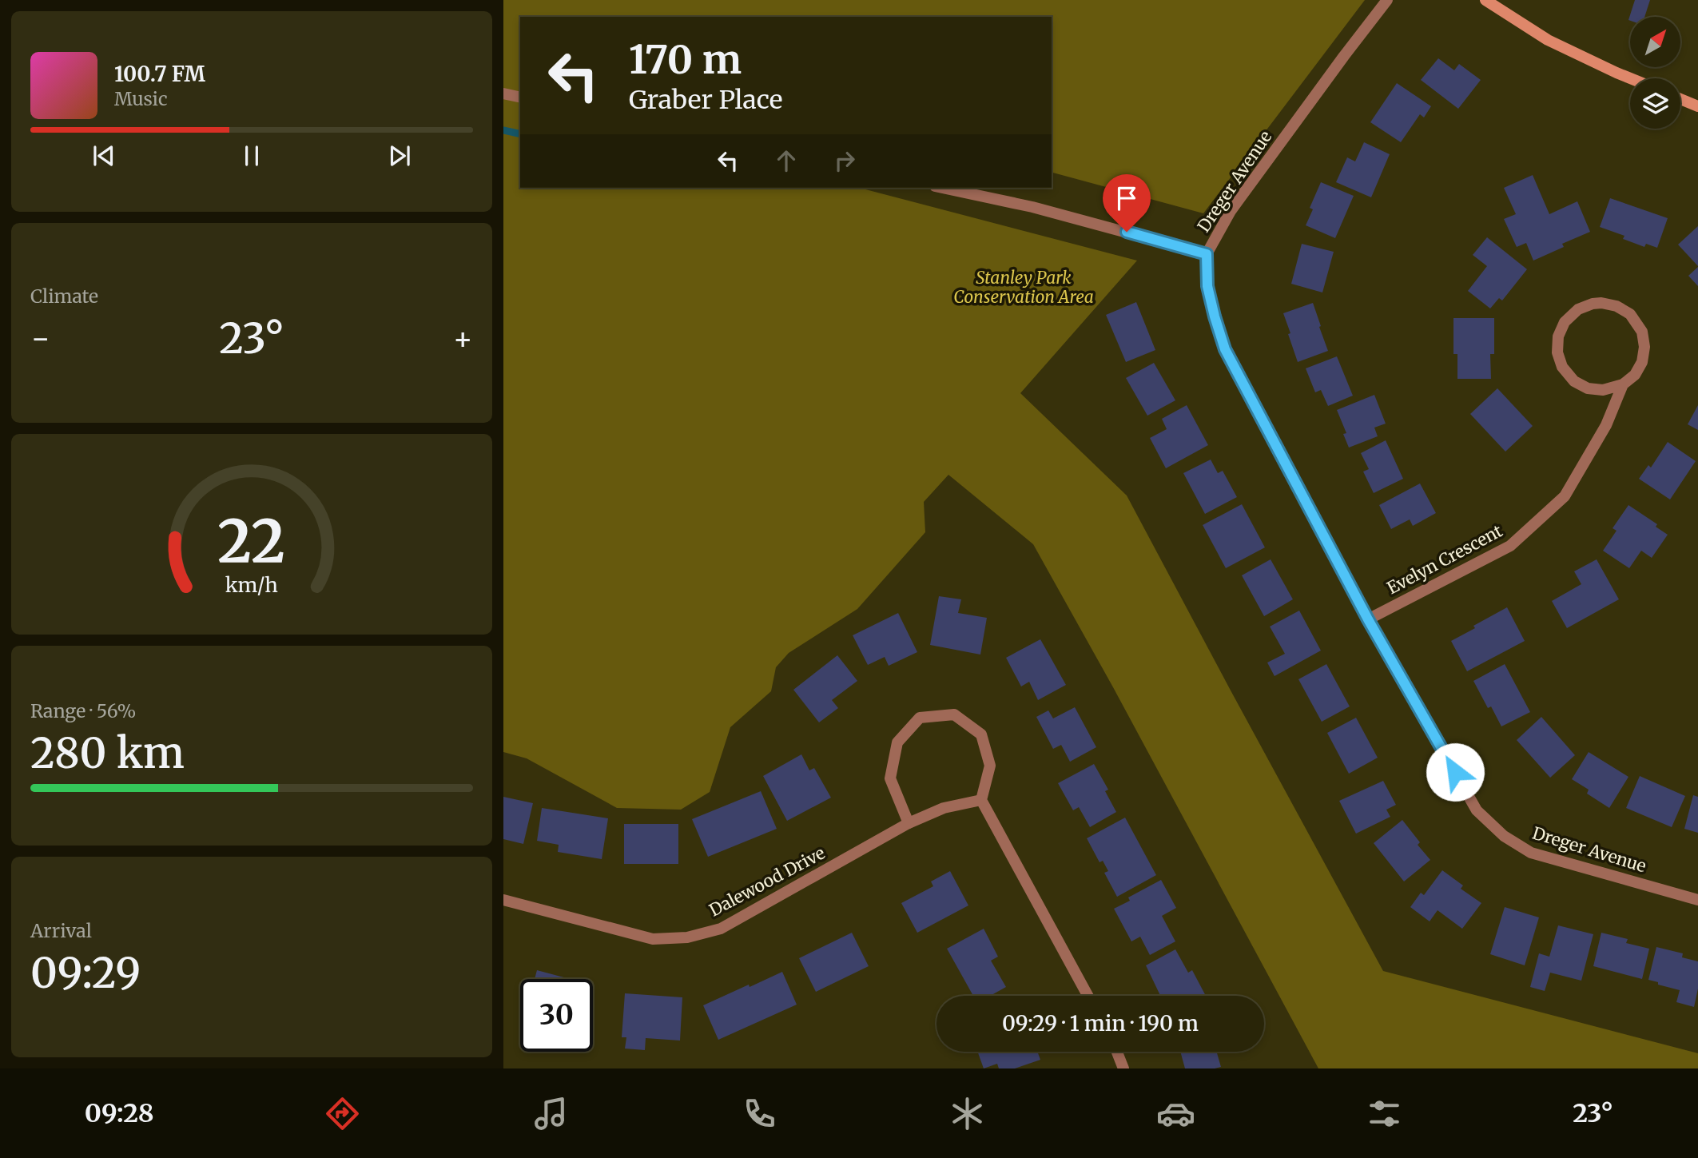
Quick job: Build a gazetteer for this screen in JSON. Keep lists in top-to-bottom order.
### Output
{
  "streets": {
    "street": ["Dreger Avenue", "Evelyn Crescent", "Dalewood Drive"]
  },
  "crossings": [
    ["Dreger Avenue", "Evelyn Crescent"]
  ],
  "parks": ["Stanley Park Conservation Area"],
  "north": "top right",
  "page": {
    "turn": ["170 m", "Graber Place"],
    "song": ["100.7 FM", "Music"],
    "tile": [
      "Climate",
      ["Range · 56%", "280 km"],
      ["Arrival", "09:29"]
    ],
    "heat": ["−", "23°", "+"],
    "limit": "30",
    "trip": "09:29 · 1 min · 190 m",
    "tabs": ["09:28", "23°"],
    "gauge": ["22", "km/h"]
  }
}
